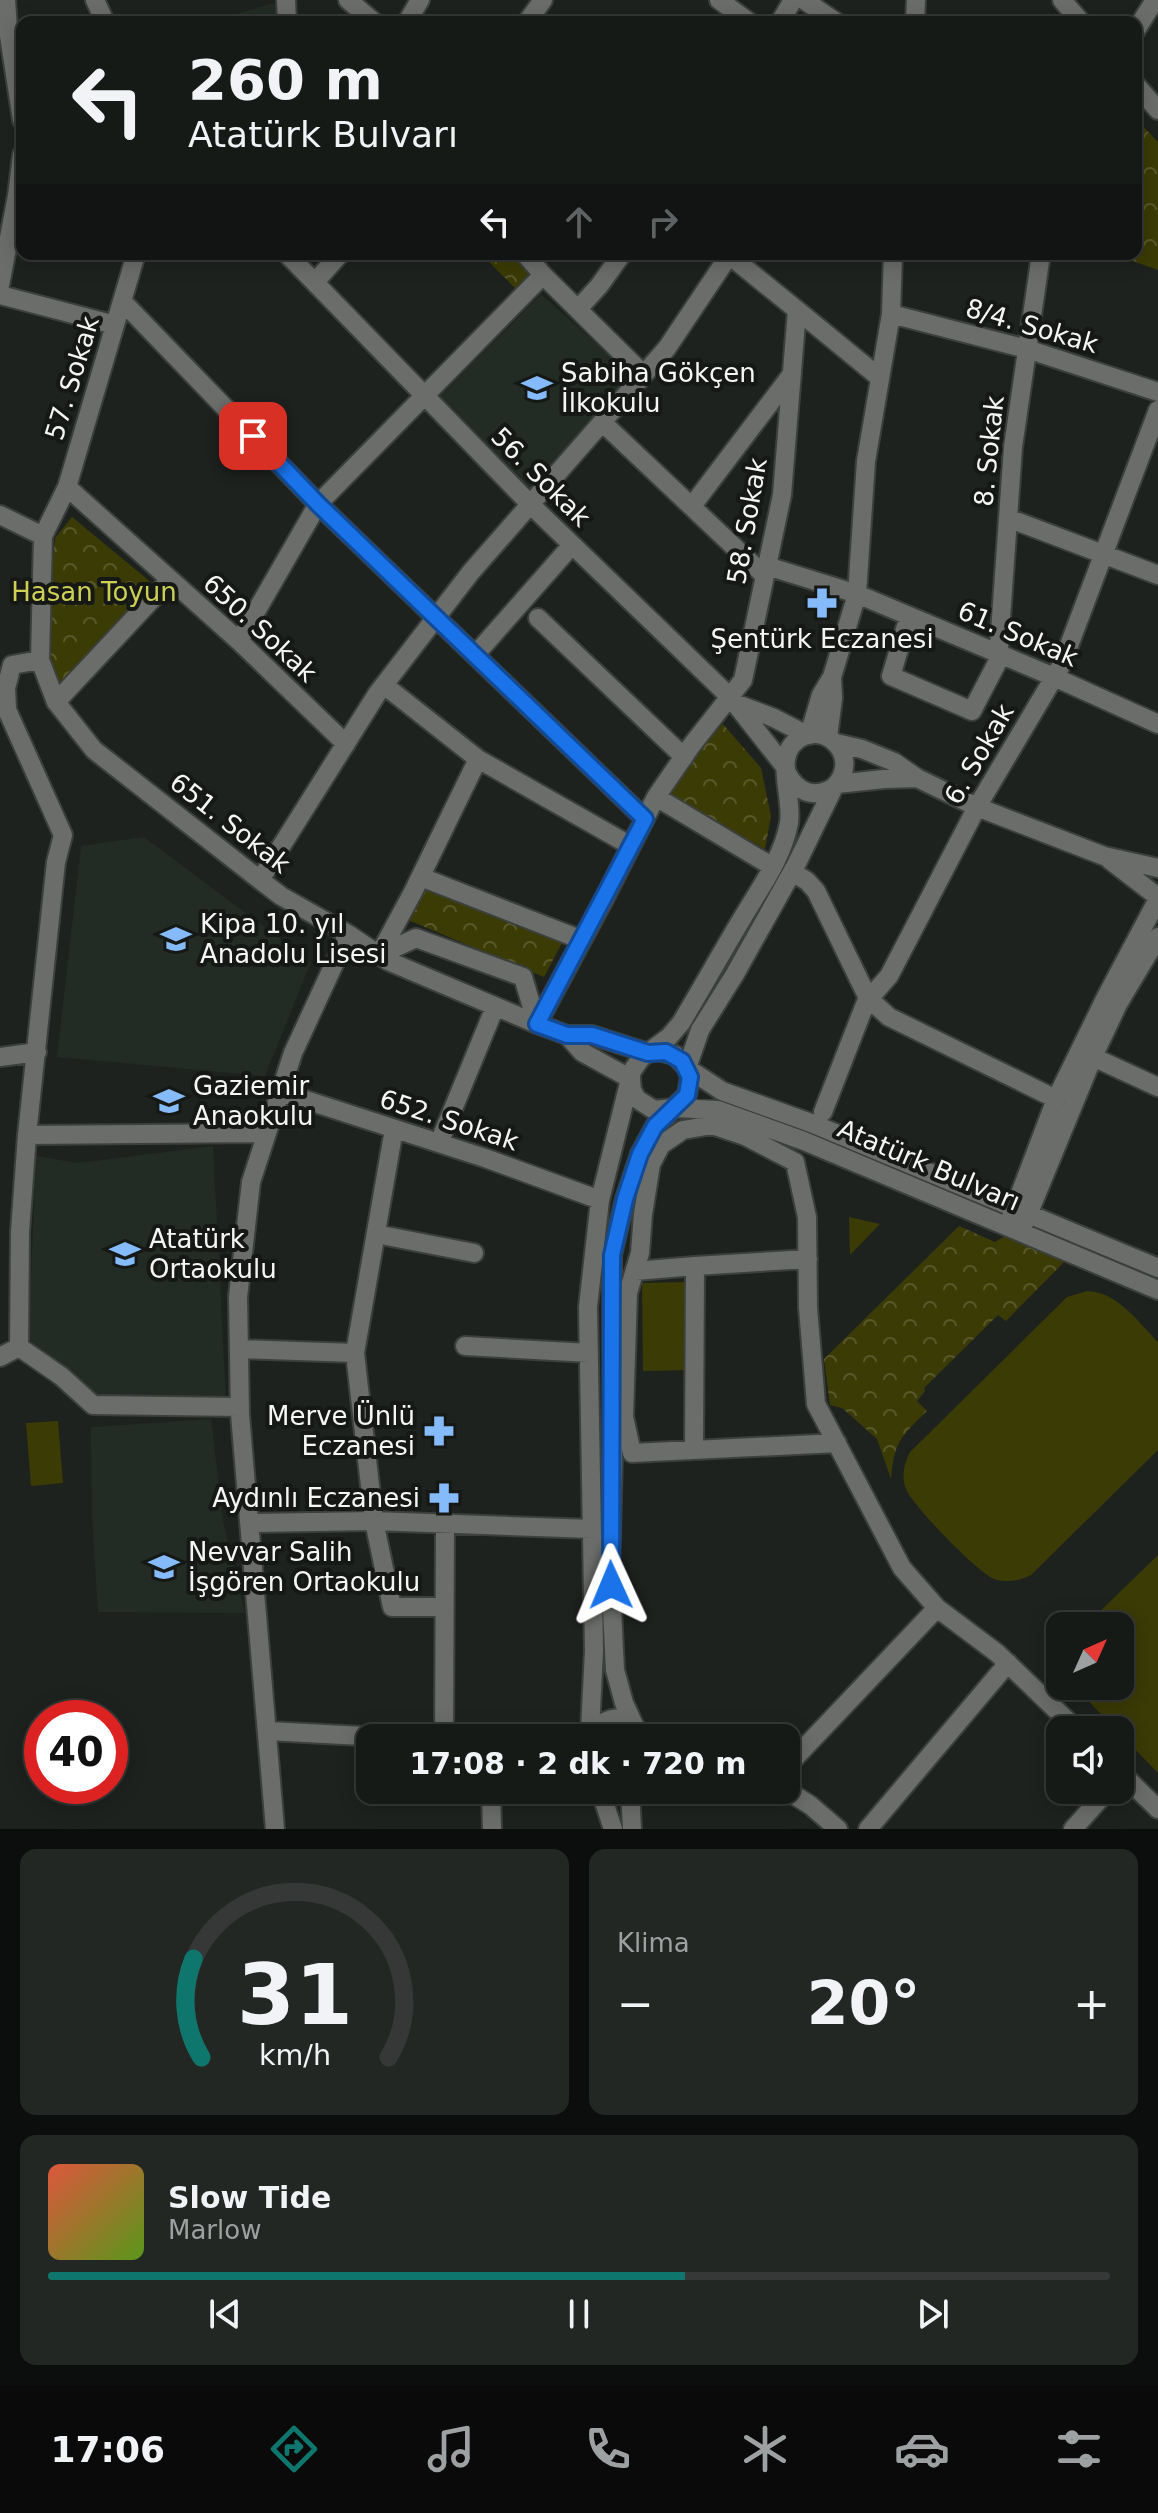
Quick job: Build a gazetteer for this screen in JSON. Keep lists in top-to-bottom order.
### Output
{
  "streets": {
    "street": [
      "8/4. Sokak",
      "57. Sokak",
      "8. Sokak",
      "56. Sokak",
      "58. Sokak",
      "650. Sokak",
      "61. Sokak",
      "6. Sokak",
      "651. Sokak",
      "652. Sokak",
      "Atatürk Bulvarı"
    ]
  },
  "crossings": [
    ["8/4. Sokak", "8. Sokak"],
    ["57. Sokak", "650. Sokak"],
    ["57. Sokak", "651. Sokak"],
    ["8. Sokak", "61. Sokak"],
    ["56. Sokak", "58. Sokak"],
    ["56. Sokak", "6. Sokak"],
    ["58. Sokak", "61. Sokak"],
    ["58. Sokak", "651. Sokak"],
    ["61. Sokak", "6. Sokak"],
    ["651. Sokak", "Atatürk Bulvarı"]
  ],
  "parks": ["Hasan Toyun"],
  "places": {
    "school or university": [
      "Sabiha Gökçen İlkokulu",
      "Kipa 10. yıl Anadolu Lisesi",
      "Gaziemir Anaokulu",
      "Atatürk Ortaokulu",
      "Nevvar Salih İşgören Ortaokulu"
    ],
    "pharmacy": ["Şentürk Eczanesi", "Merve Ünlü Eczanesi", "Aydınlı Eczanesi"]
  },
  "north": "top right",
  "page": {
    "turn": ["260 m", "Atatürk Bulvarı"],
    "limit": "40",
    "trip": "17:08 · 2 dk · 720 m",
    "tile": "Klima",
    "heat": ["−", "20°", "+"],
    "song": ["Slow Tide", "Marlow"],
    "tabs": "17:06",
    "gauge": ["31", "km/h"]
  }
}
